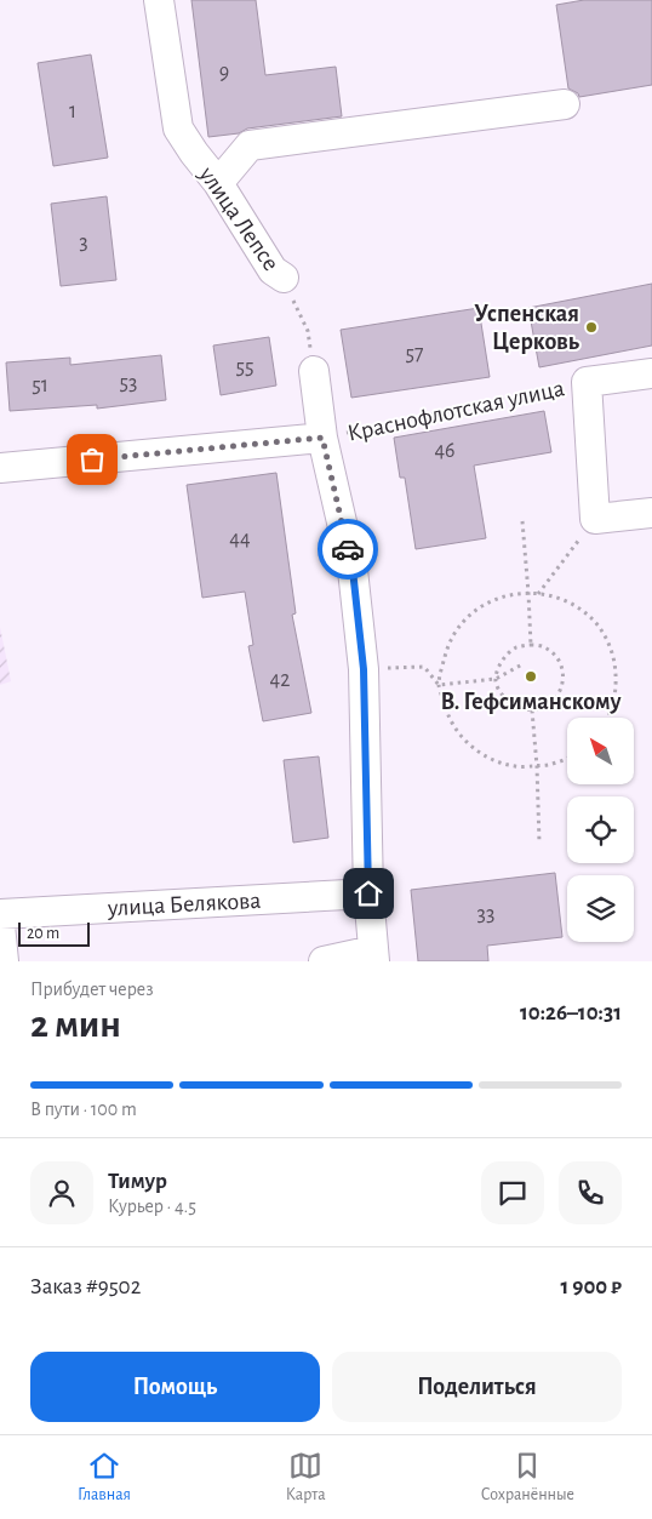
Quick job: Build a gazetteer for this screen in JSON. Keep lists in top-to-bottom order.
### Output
{
  "streets": {
    "street": ["улица Лепсе", "Краснофлотская улица", "улица Белякова"]
  },
  "places": ["Успенская Церковь", "В. Гефсиманскому"],
  "house_numbers": [
    "9",
    "1",
    "3",
    "57",
    "55",
    "53",
    "51",
    "46",
    "44",
    "42",
    "33"
  ],
  "scale_bar": "20 m",
  "north": "top left",
  "page": {
    "scale": "20 m",
    "heading": ["2 мин", "Прибудет через", "10:26–10:31"],
    "panel": [
      "Тимур",
      "Курьер · 4.5",
      "Заказ #9502",
      "1 900 ₽"
    ],
    "bar": "В пути · 100 m",
    "buttons": ["Помощь", "Поделиться"],
    "tabs": ["Главная", "Карта", "Сохранённые"]
  }
}
